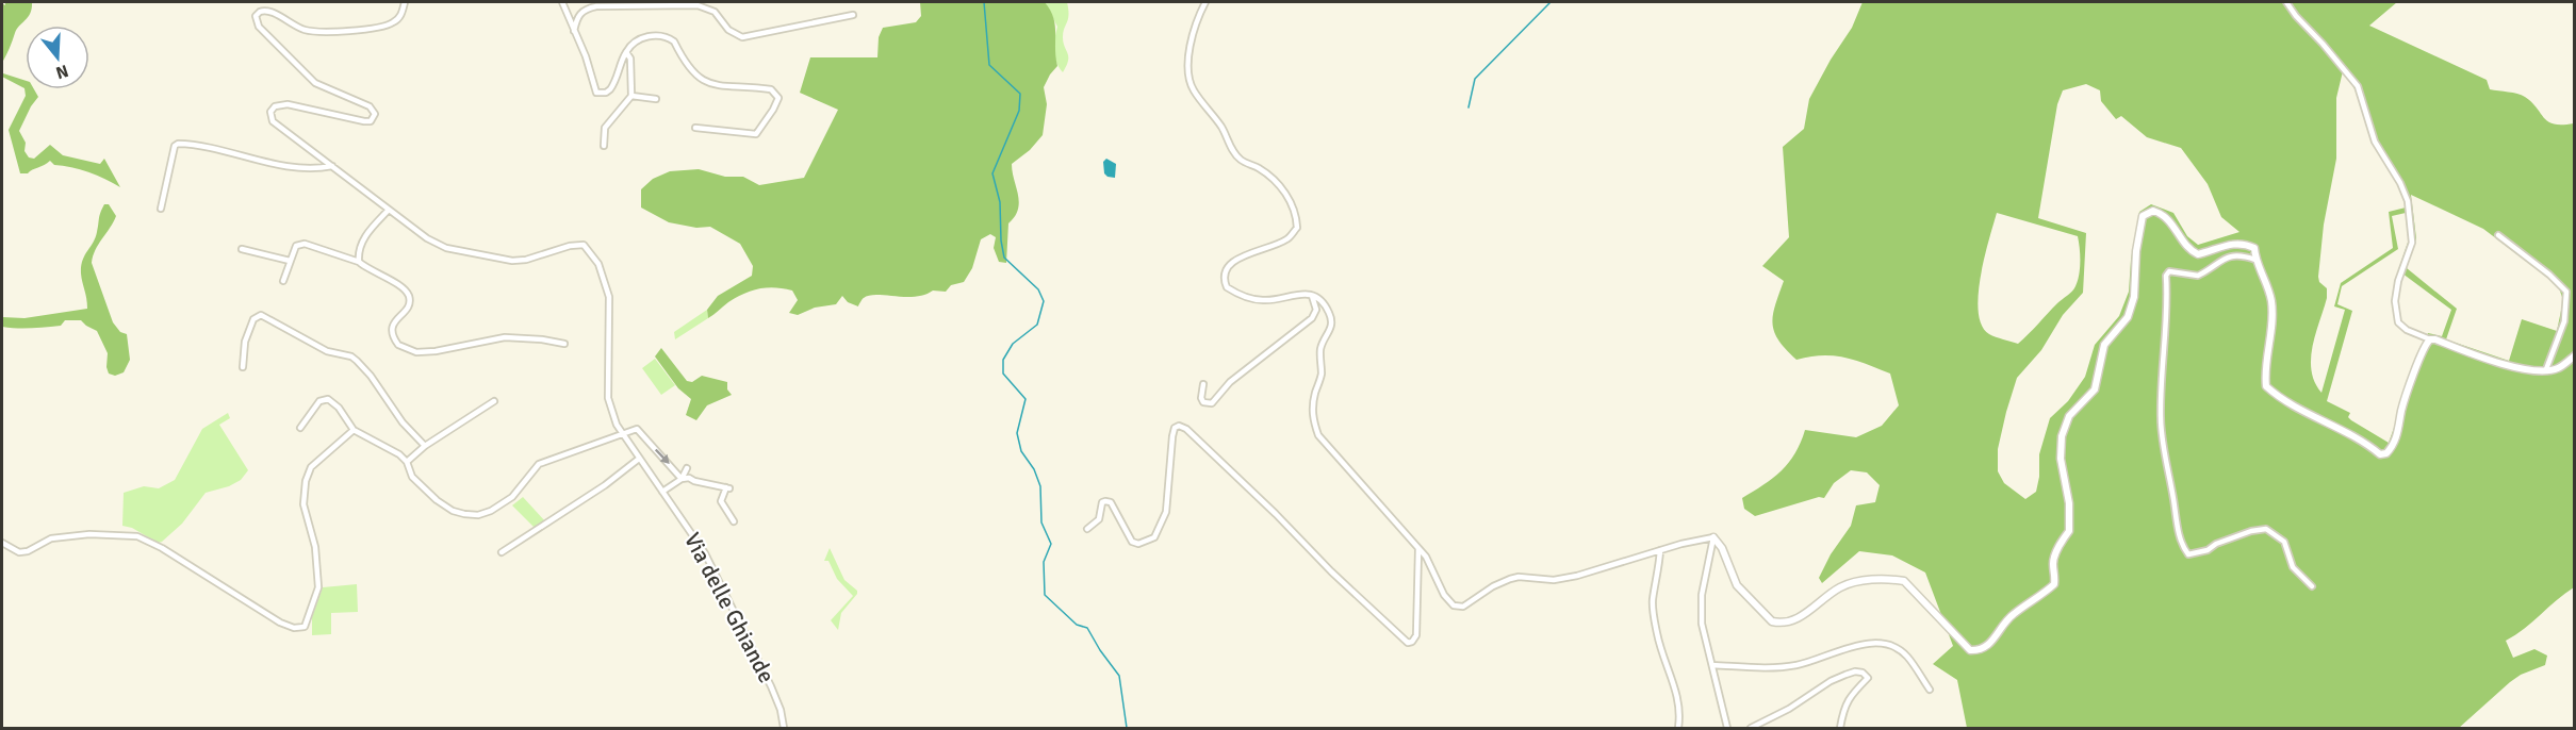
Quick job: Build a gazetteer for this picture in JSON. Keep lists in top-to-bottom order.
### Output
{
  "streets": {
    "street": ["Via delle Ghiande"]
  },
  "north": "bottom"
}
